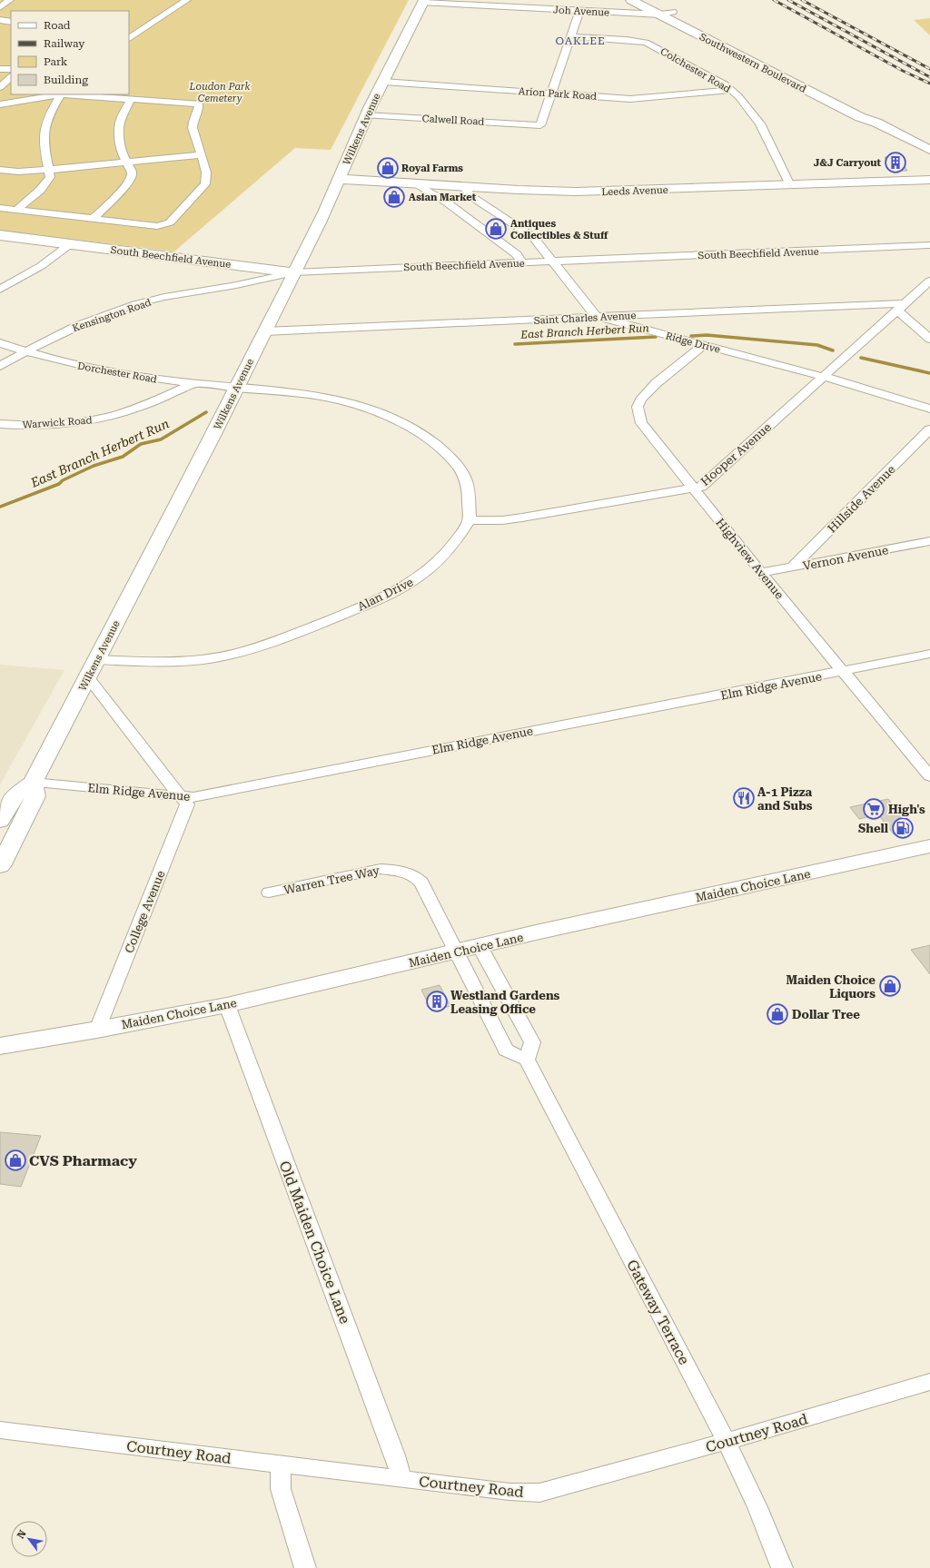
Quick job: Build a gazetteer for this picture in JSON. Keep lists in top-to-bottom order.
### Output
{
  "streets": {
    "main road": [
      "Southwestern Boulevard",
      "Wilkens Avenue",
      "Leeds Avenue",
      "South Beechfield Avenue",
      "Maiden Choice Lane"
    ],
    "street": [
      "Joh Avenue",
      "Colchester Road",
      "Arion Park Road",
      "Calwell Road",
      "Kensington Road",
      "Saint Charles Avenue",
      "Ridge Drive",
      "Dorchester Road",
      "Warwick Road",
      "Hooper Avenue",
      "Hillside Avenue",
      "Vernon Avenue",
      "Highview Avenue",
      "Alan Drive",
      "Elm Ridge Avenue",
      "Warren Tree Way",
      "College Avenue",
      "Old Maiden Choice Lane",
      "Gateway Terrace",
      "Courtney Road"
    ]
  },
  "crossings": [
    ["Joh Avenue", "Southwestern Boulevard"],
    ["Joh Avenue", "Wilkens Avenue"],
    ["Colchester Road", "Arion Park Road"],
    ["Colchester Road", "Leeds Avenue"],
    ["Arion Park Road", "Calwell Road"],
    ["Arion Park Road", "Wilkens Avenue"],
    ["Calwell Road", "Wilkens Avenue"],
    ["Wilkens Avenue", "Leeds Avenue"],
    ["Wilkens Avenue", "South Beechfield Avenue"],
    ["Wilkens Avenue", "Kensington Road"],
    ["Wilkens Avenue", "Saint Charles Avenue"],
    ["Wilkens Avenue", "Dorchester Road"],
    ["Wilkens Avenue", "Alan Drive"],
    ["Wilkens Avenue", "Elm Ridge Avenue"],
    ["South Beechfield Avenue", "Kensington Road"],
    ["Kensington Road", "Dorchester Road"],
    ["Saint Charles Avenue", "Ridge Drive"],
    ["Saint Charles Avenue", "Hooper Avenue"],
    ["Ridge Drive", "Hooper Avenue"],
    ["Ridge Drive", "Highview Avenue"],
    ["Dorchester Road", "Warwick Road"],
    ["Hooper Avenue", "Highview Avenue"],
    ["Hooper Avenue", "Alan Drive"],
    ["Hillside Avenue", "Vernon Avenue"],
    ["Vernon Avenue", "Highview Avenue"],
    ["Highview Avenue", "Elm Ridge Avenue"],
    ["Elm Ridge Avenue", "College Avenue"],
    ["Warren Tree Way", "Maiden Choice Lane"],
    ["Maiden Choice Lane", "College Avenue"],
    ["Maiden Choice Lane", "Old Maiden Choice Lane"],
    ["Old Maiden Choice Lane", "Courtney Road"],
    ["Gateway Terrace", "Courtney Road"]
  ],
  "districts": ["OAKLEE"],
  "water": ["East Branch Herbert Run"],
  "parks": ["Loudon Park Cemetery"],
  "places": {
    "building": ["J&J Carryout", "Westland Gardens Leasing Office"],
    "shop": [
      "Royal Farms",
      "Asian Market",
      "Antiques Collectibles & Stuff",
      "Maiden Choice Liquors",
      "Dollar Tree",
      "CVS Pharmacy"
    ],
    "restaurant": ["A-1 Pizza and Subs"],
    "supermarket": ["High's"],
    "fuel station": ["Shell"]
  },
  "legend": [
    "Road",
    "Railway",
    "Park",
    "Building"
  ],
  "north": "top left"
}
